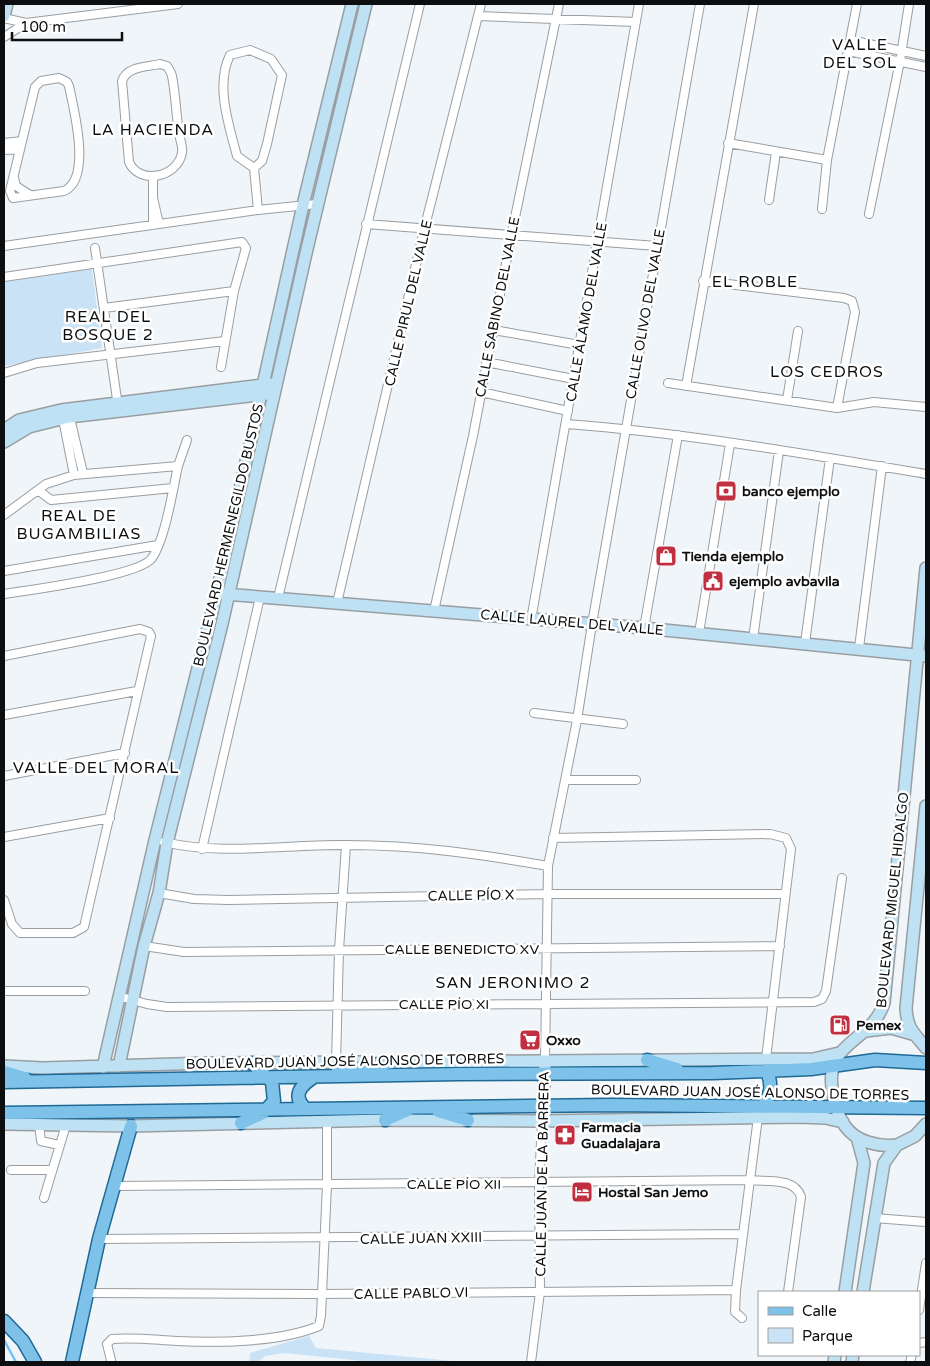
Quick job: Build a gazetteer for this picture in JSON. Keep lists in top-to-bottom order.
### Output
{
  "streets": {
    "main road": ["BOULEVARD JUAN JOSÉ ALONSO DE TORRES"],
    "street": [
      "CALLE PIRUL DEL VALLE",
      "CALLE SABINO DEL VALLE",
      "CALLE ÁLAMO DEL VALLE",
      "CALLE OLIVO DEL VALLE",
      "BOULEVARD HERMENEGILDO BUSTOS",
      "CALLE LAUREL DEL VALLE",
      "CALLE PÍO X",
      "BOULEVARD MIGUEL HIDALGO",
      "CALLE BENEDICTO XV",
      "CALLE PÍO XI",
      "CALLE JUAN DE LA BARRERA",
      "CALLE PÍO XII",
      "CALLE JUAN XXIII",
      "CALLE PABLO VI"
    ]
  },
  "crossings": [
    ["CALLE PIRUL DEL VALLE", "CALLE LAUREL DEL VALLE"],
    ["CALLE SABINO DEL VALLE", "CALLE LAUREL DEL VALLE"],
    ["CALLE ÁLAMO DEL VALLE", "CALLE LAUREL DEL VALLE"],
    ["CALLE OLIVO DEL VALLE", "CALLE LAUREL DEL VALLE"],
    ["CALLE OLIVO DEL VALLE", "CALLE JUAN DE LA BARRERA"],
    ["BOULEVARD HERMENEGILDO BUSTOS", "CALLE LAUREL DEL VALLE"],
    ["BOULEVARD HERMENEGILDO BUSTOS", "CALLE PÍO X"],
    ["BOULEVARD HERMENEGILDO BUSTOS", "CALLE BENEDICTO XV"],
    ["BOULEVARD HERMENEGILDO BUSTOS", "CALLE PÍO XI"],
    ["BOULEVARD HERMENEGILDO BUSTOS", "BOULEVARD JUAN JOSÉ ALONSO DE TORRES"],
    ["CALLE LAUREL DEL VALLE", "BOULEVARD MIGUEL HIDALGO"],
    ["CALLE PÍO X", "CALLE JUAN DE LA BARRERA"],
    ["BOULEVARD MIGUEL HIDALGO", "BOULEVARD JUAN JOSÉ ALONSO DE TORRES"],
    ["CALLE BENEDICTO XV", "CALLE JUAN DE LA BARRERA"],
    ["CALLE PÍO XI", "CALLE JUAN DE LA BARRERA"],
    ["BOULEVARD JUAN JOSÉ ALONSO DE TORRES", "CALLE JUAN DE LA BARRERA"],
    ["CALLE JUAN DE LA BARRERA", "CALLE PÍO XII"],
    ["CALLE JUAN DE LA BARRERA", "CALLE JUAN XXIII"],
    ["CALLE JUAN DE LA BARRERA", "CALLE PABLO VI"]
  ],
  "districts": [
    "VALLE DEL SOL",
    "LA HACIENDA",
    "EL ROBLE",
    "REAL DEL BOSQUE 2",
    "LOS CEDROS",
    "REAL DE BUGAMBILIAS",
    "VALLE DEL MORAL",
    "SAN JERONIMO 2"
  ],
  "places": {
    "bank": ["banco ejemplo"],
    "shop": ["Tienda ejemplo"],
    "public building": ["ejemplo avbavila"],
    "fuel station": ["Pemex"],
    "supermarket": ["Oxxo"],
    "pharmacy": ["Farmacia Guadalajara"],
    "hotel": ["Hostal San Jemo"]
  },
  "legend": ["Calle", "Parque"],
  "scale_bar": "100 m"
}
